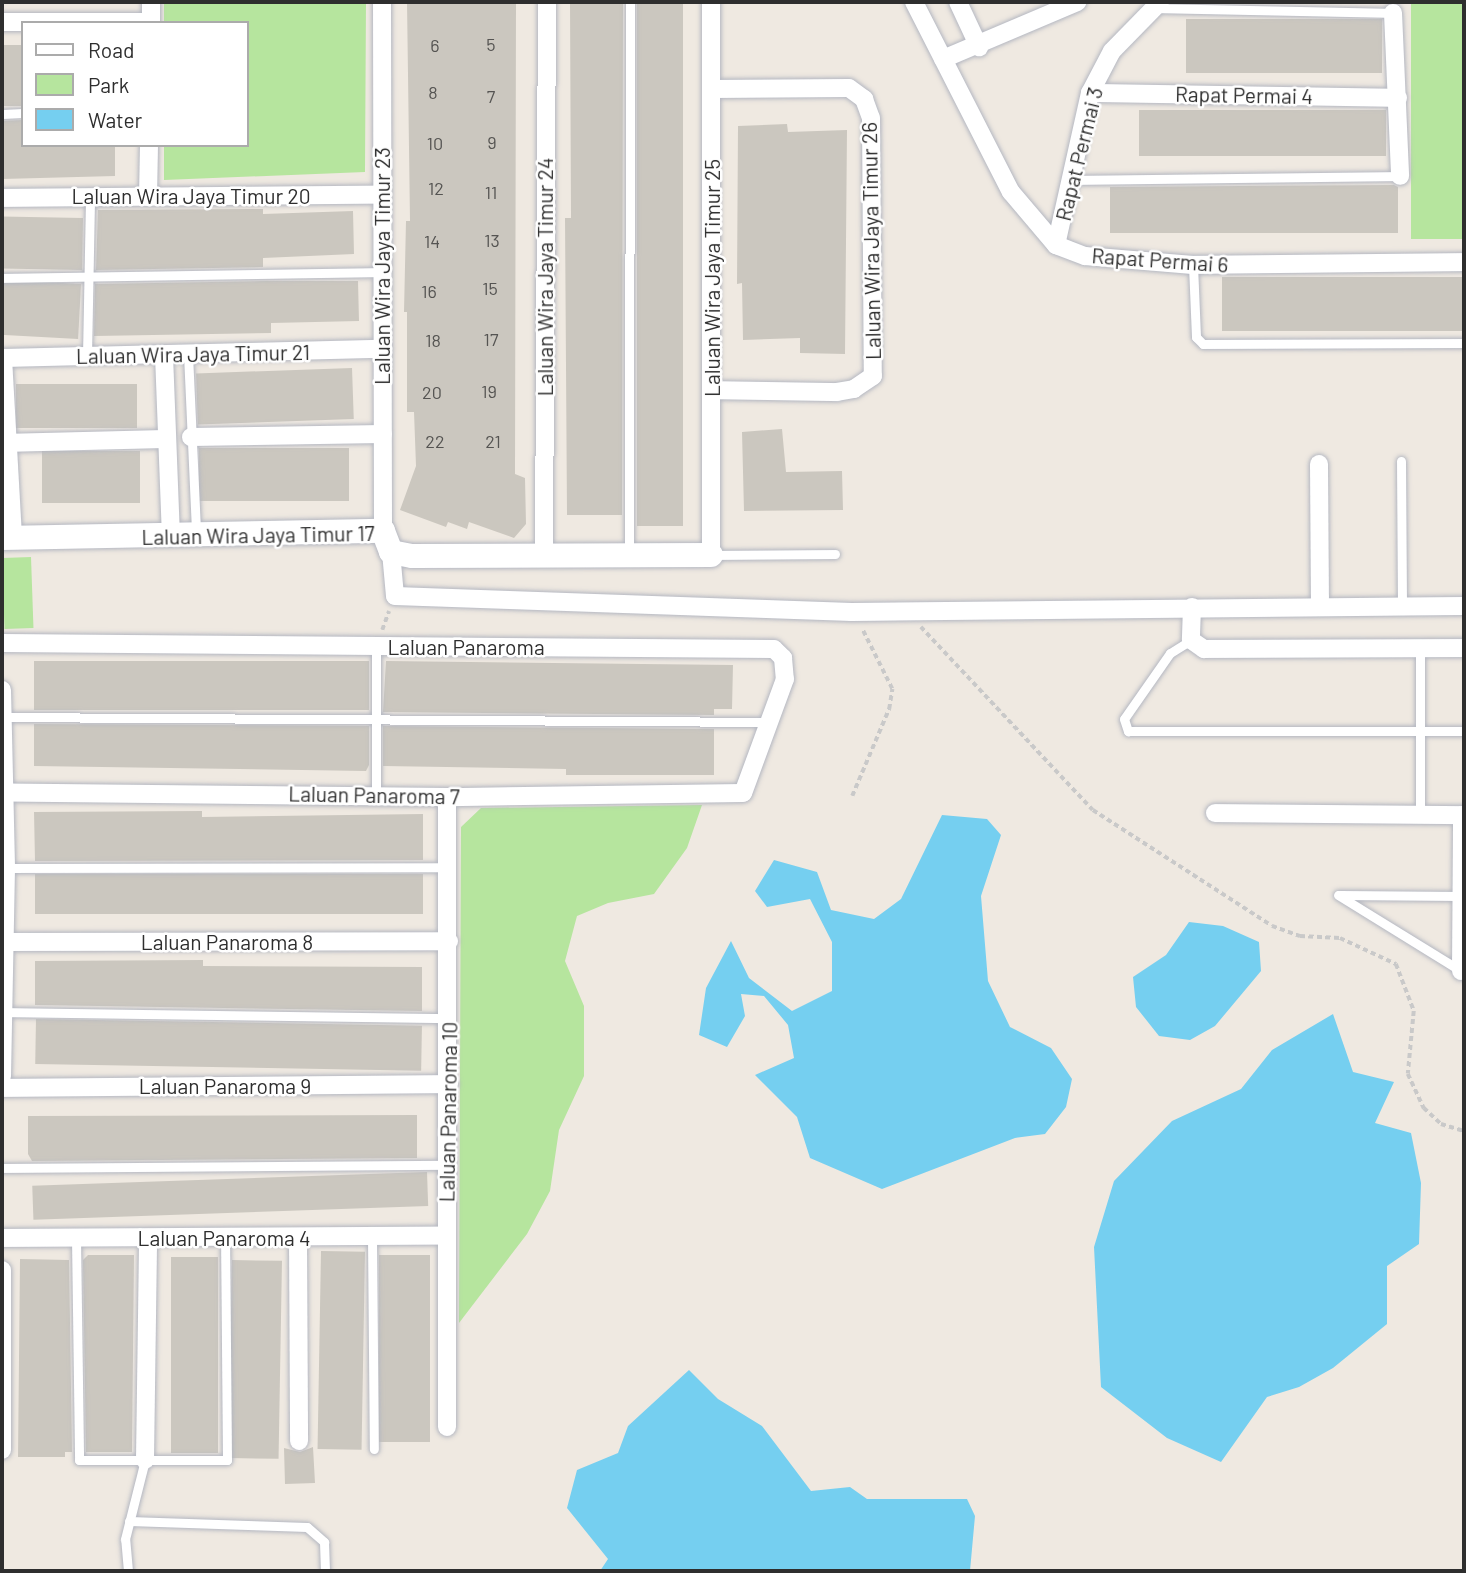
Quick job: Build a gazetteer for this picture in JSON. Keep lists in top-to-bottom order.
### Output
{
  "streets": {
    "street": [
      "Rapat Permai 4",
      "Rapat Permai 3",
      "Laluan Wira Jaya Timur 20",
      "Laluan Wira Jaya Timur 26",
      "Rapat Permai 6",
      "Laluan Wira Jaya Timur 23",
      "Laluan Wira Jaya Timur 24",
      "Laluan Wira Jaya Timur 25",
      "Laluan Wira Jaya Timur 21",
      "Laluan Wira Jaya Timur 17",
      "Laluan Panaroma",
      "Laluan Panaroma 7",
      "Laluan Panaroma 8",
      "Laluan Panaroma 9",
      "Laluan Panaroma 10",
      "Laluan Panaroma 4"
    ]
  },
  "crossings": [
    ["Rapat Permai 4", "Rapat Permai 3"],
    ["Rapat Permai 3", "Rapat Permai 6"],
    ["Laluan Wira Jaya Timur 20", "Laluan Wira Jaya Timur 23"],
    ["Laluan Wira Jaya Timur 26", "Laluan Wira Jaya Timur 25"],
    ["Laluan Wira Jaya Timur 23", "Laluan Wira Jaya Timur 21"],
    ["Laluan Wira Jaya Timur 23", "Laluan Wira Jaya Timur 17"],
    ["Laluan Wira Jaya Timur 24", "Laluan Wira Jaya Timur 17"],
    ["Laluan Wira Jaya Timur 25", "Laluan Wira Jaya Timur 17"],
    ["Laluan Panaroma", "Laluan Panaroma 7"],
    ["Laluan Panaroma 7", "Laluan Panaroma 10"],
    ["Laluan Panaroma 8", "Laluan Panaroma 10"],
    ["Laluan Panaroma 9", "Laluan Panaroma 10"],
    ["Laluan Panaroma 10", "Laluan Panaroma 4"]
  ],
  "house_numbers": [
    "5",
    "6",
    "8",
    "7",
    "9",
    "10",
    "12",
    "11",
    "13",
    "14",
    "15",
    "16",
    "17",
    "18",
    "19",
    "20",
    "22",
    "21"
  ],
  "legend": ["Road", "Park", "Water"]
}
